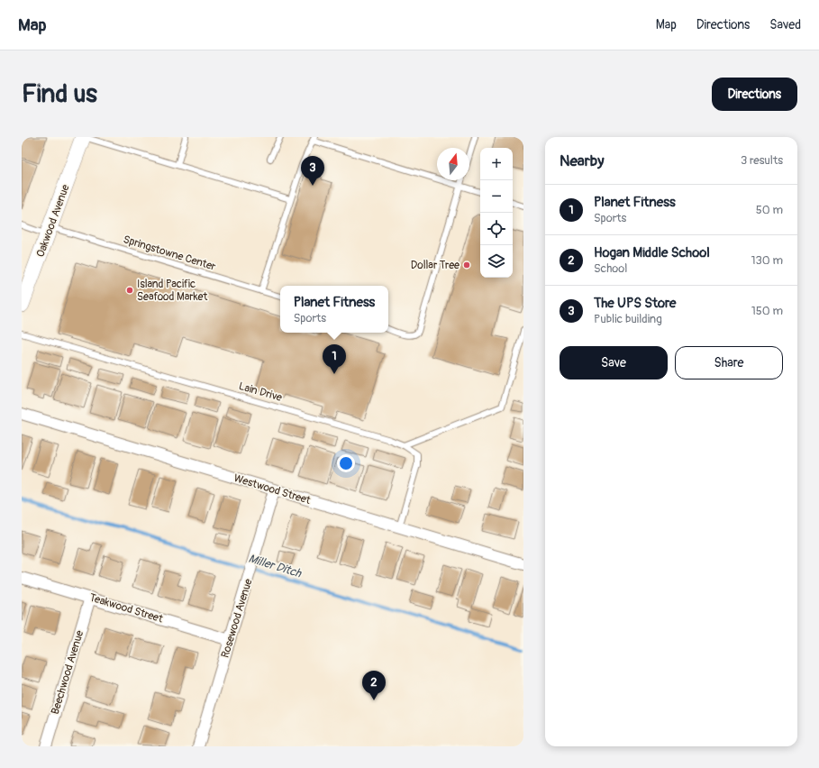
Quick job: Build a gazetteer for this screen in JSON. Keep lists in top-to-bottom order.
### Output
{
  "streets": {
    "main road": ["Oakwood Avenue"],
    "street": [
      "Westwood Street",
      "Teakwood Street",
      "Rosewood Avenue",
      "Beechwood Avenue"
    ],
    "lane": ["Springstowne Center", "Lain Drive"]
  },
  "crossings": [
    ["Oakwood Avenue", "Springstowne Center"],
    ["Lain Drive", "Westwood Street"],
    ["Westwood Street", "Rosewood Avenue"],
    ["Teakwood Street", "Rosewood Avenue"],
    ["Teakwood Street", "Beechwood Avenue"]
  ],
  "water": ["Miller Ditch"],
  "places": ["Dollar Tree", "Island Pacific Seafood Market"],
  "north": "top",
  "page": {
    "header": "Map",
    "nav": ["Map", "Directions", "Saved"],
    "buttons": [
      "Directions",
      ["Save", "Share"]
    ],
    "title": "Find us",
    "heading": ["Nearby", "3 results"],
    "map_buttons": ["+", "−"],
    "pins": ["3", "1", "2"],
    "list": [
      {
        "mark": "1",
        "name": "Planet Fitness",
        "note": "Sports",
        "value": "50 m"
      },
      {
        "mark": "2",
        "name": "Hogan Middle School",
        "note": "School",
        "value": "130 m"
      },
      {
        "mark": "3",
        "name": "The UPS Store",
        "note": "Public building",
        "value": "150 m"
      }
    ],
    "popup": ["Planet Fitness", "Sports"]
  }
}
